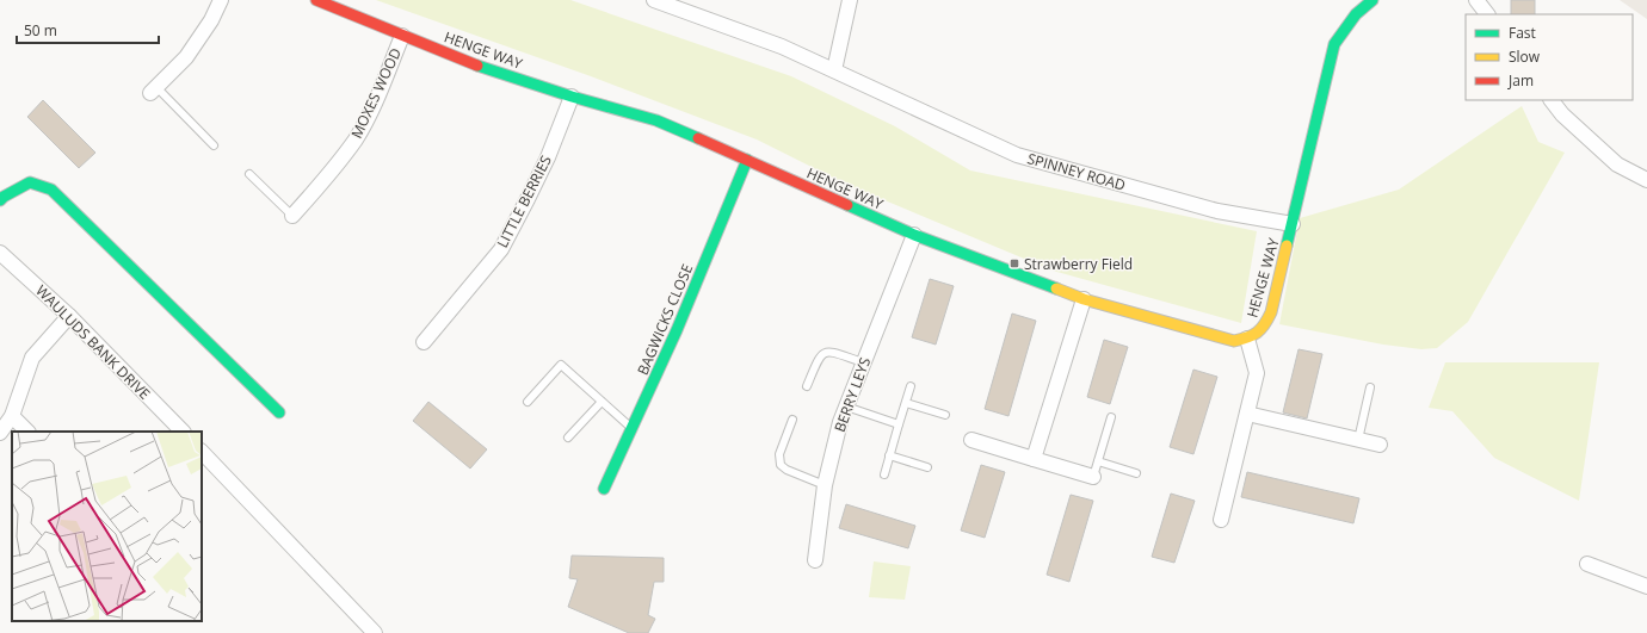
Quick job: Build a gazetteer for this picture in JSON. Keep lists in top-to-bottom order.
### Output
{
  "streets": {
    "street": [
      "HENGE WAY",
      "MOXES WOOD",
      "SPINNEY ROAD",
      "LITTLE BERRIES",
      "BAGWICKS CLOSE",
      "WAULUDS BANK DRIVE",
      "BERRY LEYS"
    ]
  },
  "crossings": [
    ["HENGE WAY", "MOXES WOOD"],
    ["HENGE WAY", "SPINNEY ROAD"],
    ["HENGE WAY", "LITTLE BERRIES"],
    ["HENGE WAY", "BAGWICKS CLOSE"],
    ["HENGE WAY", "BERRY LEYS"]
  ],
  "places": {
    "transit": ["Strawberry Field"]
  },
  "legend": ["Fast", "Slow", "Jam"],
  "scale_bar": "50 m"
}
